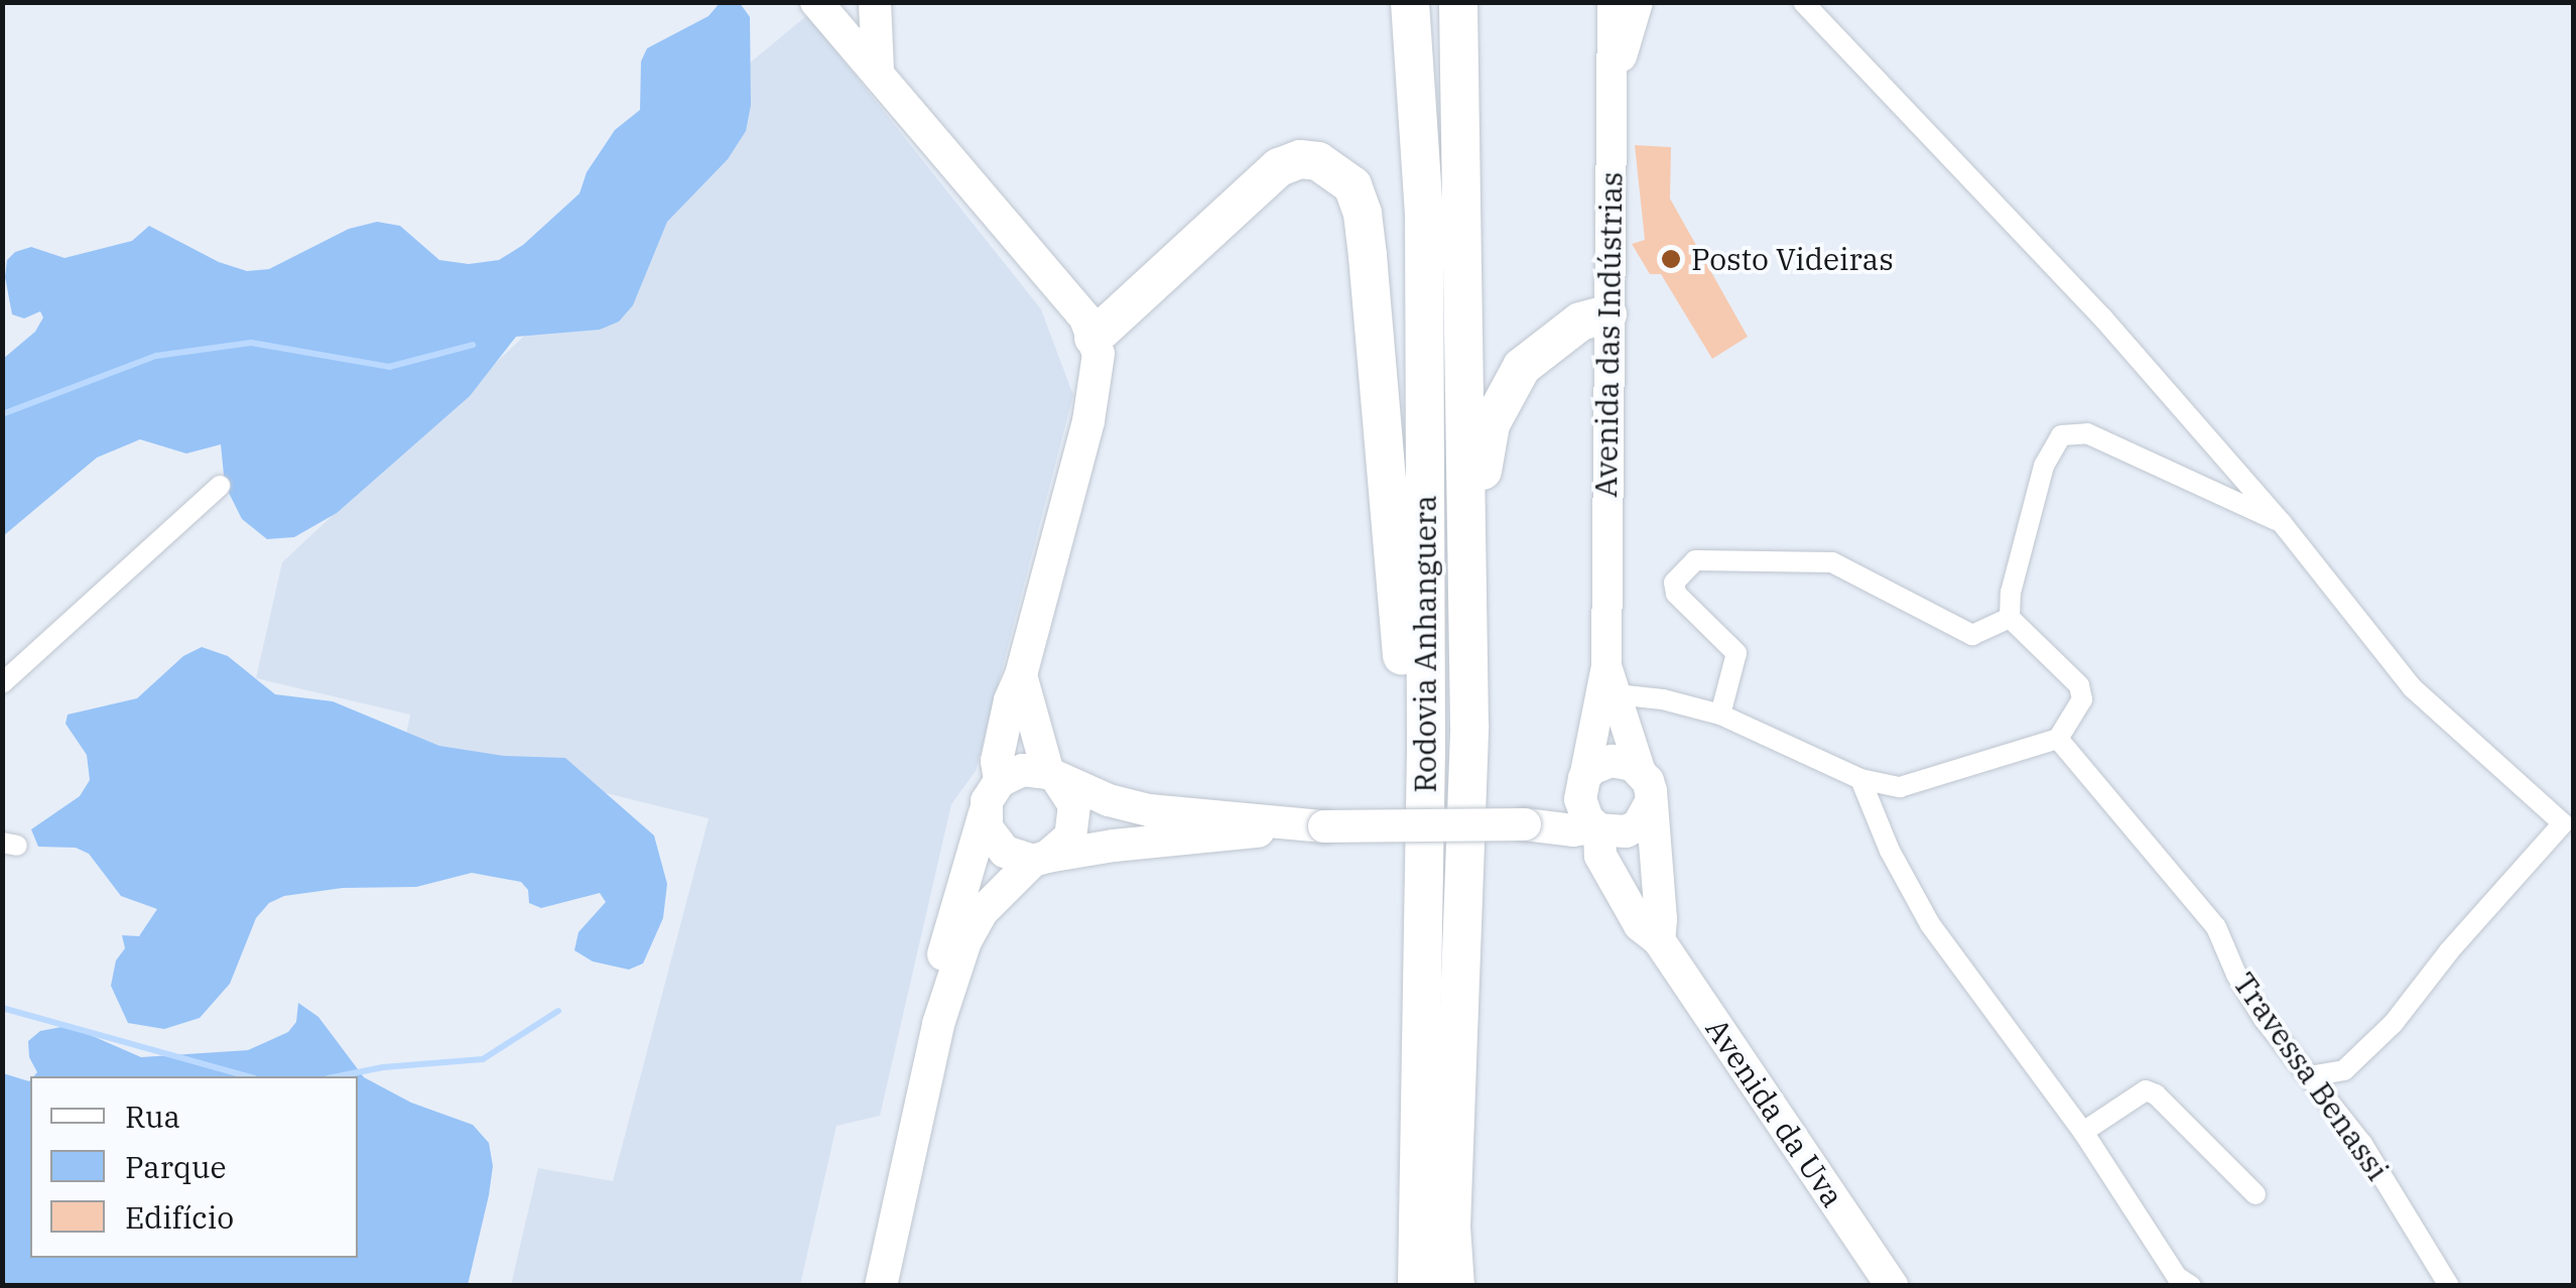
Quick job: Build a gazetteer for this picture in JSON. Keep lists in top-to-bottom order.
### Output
{
  "streets": {
    "highway": ["Rodovia Anhanguera"],
    "main road": ["Avenida das Indústrias", "Avenida da Uva"],
    "street": ["Travessa Benassi"]
  },
  "crossings": [
    ["Avenida das Indústrias", "Avenida da Uva"]
  ],
  "places": ["Posto Videiras"],
  "legend": ["Rua", "Parque", "Edifício"]
}
